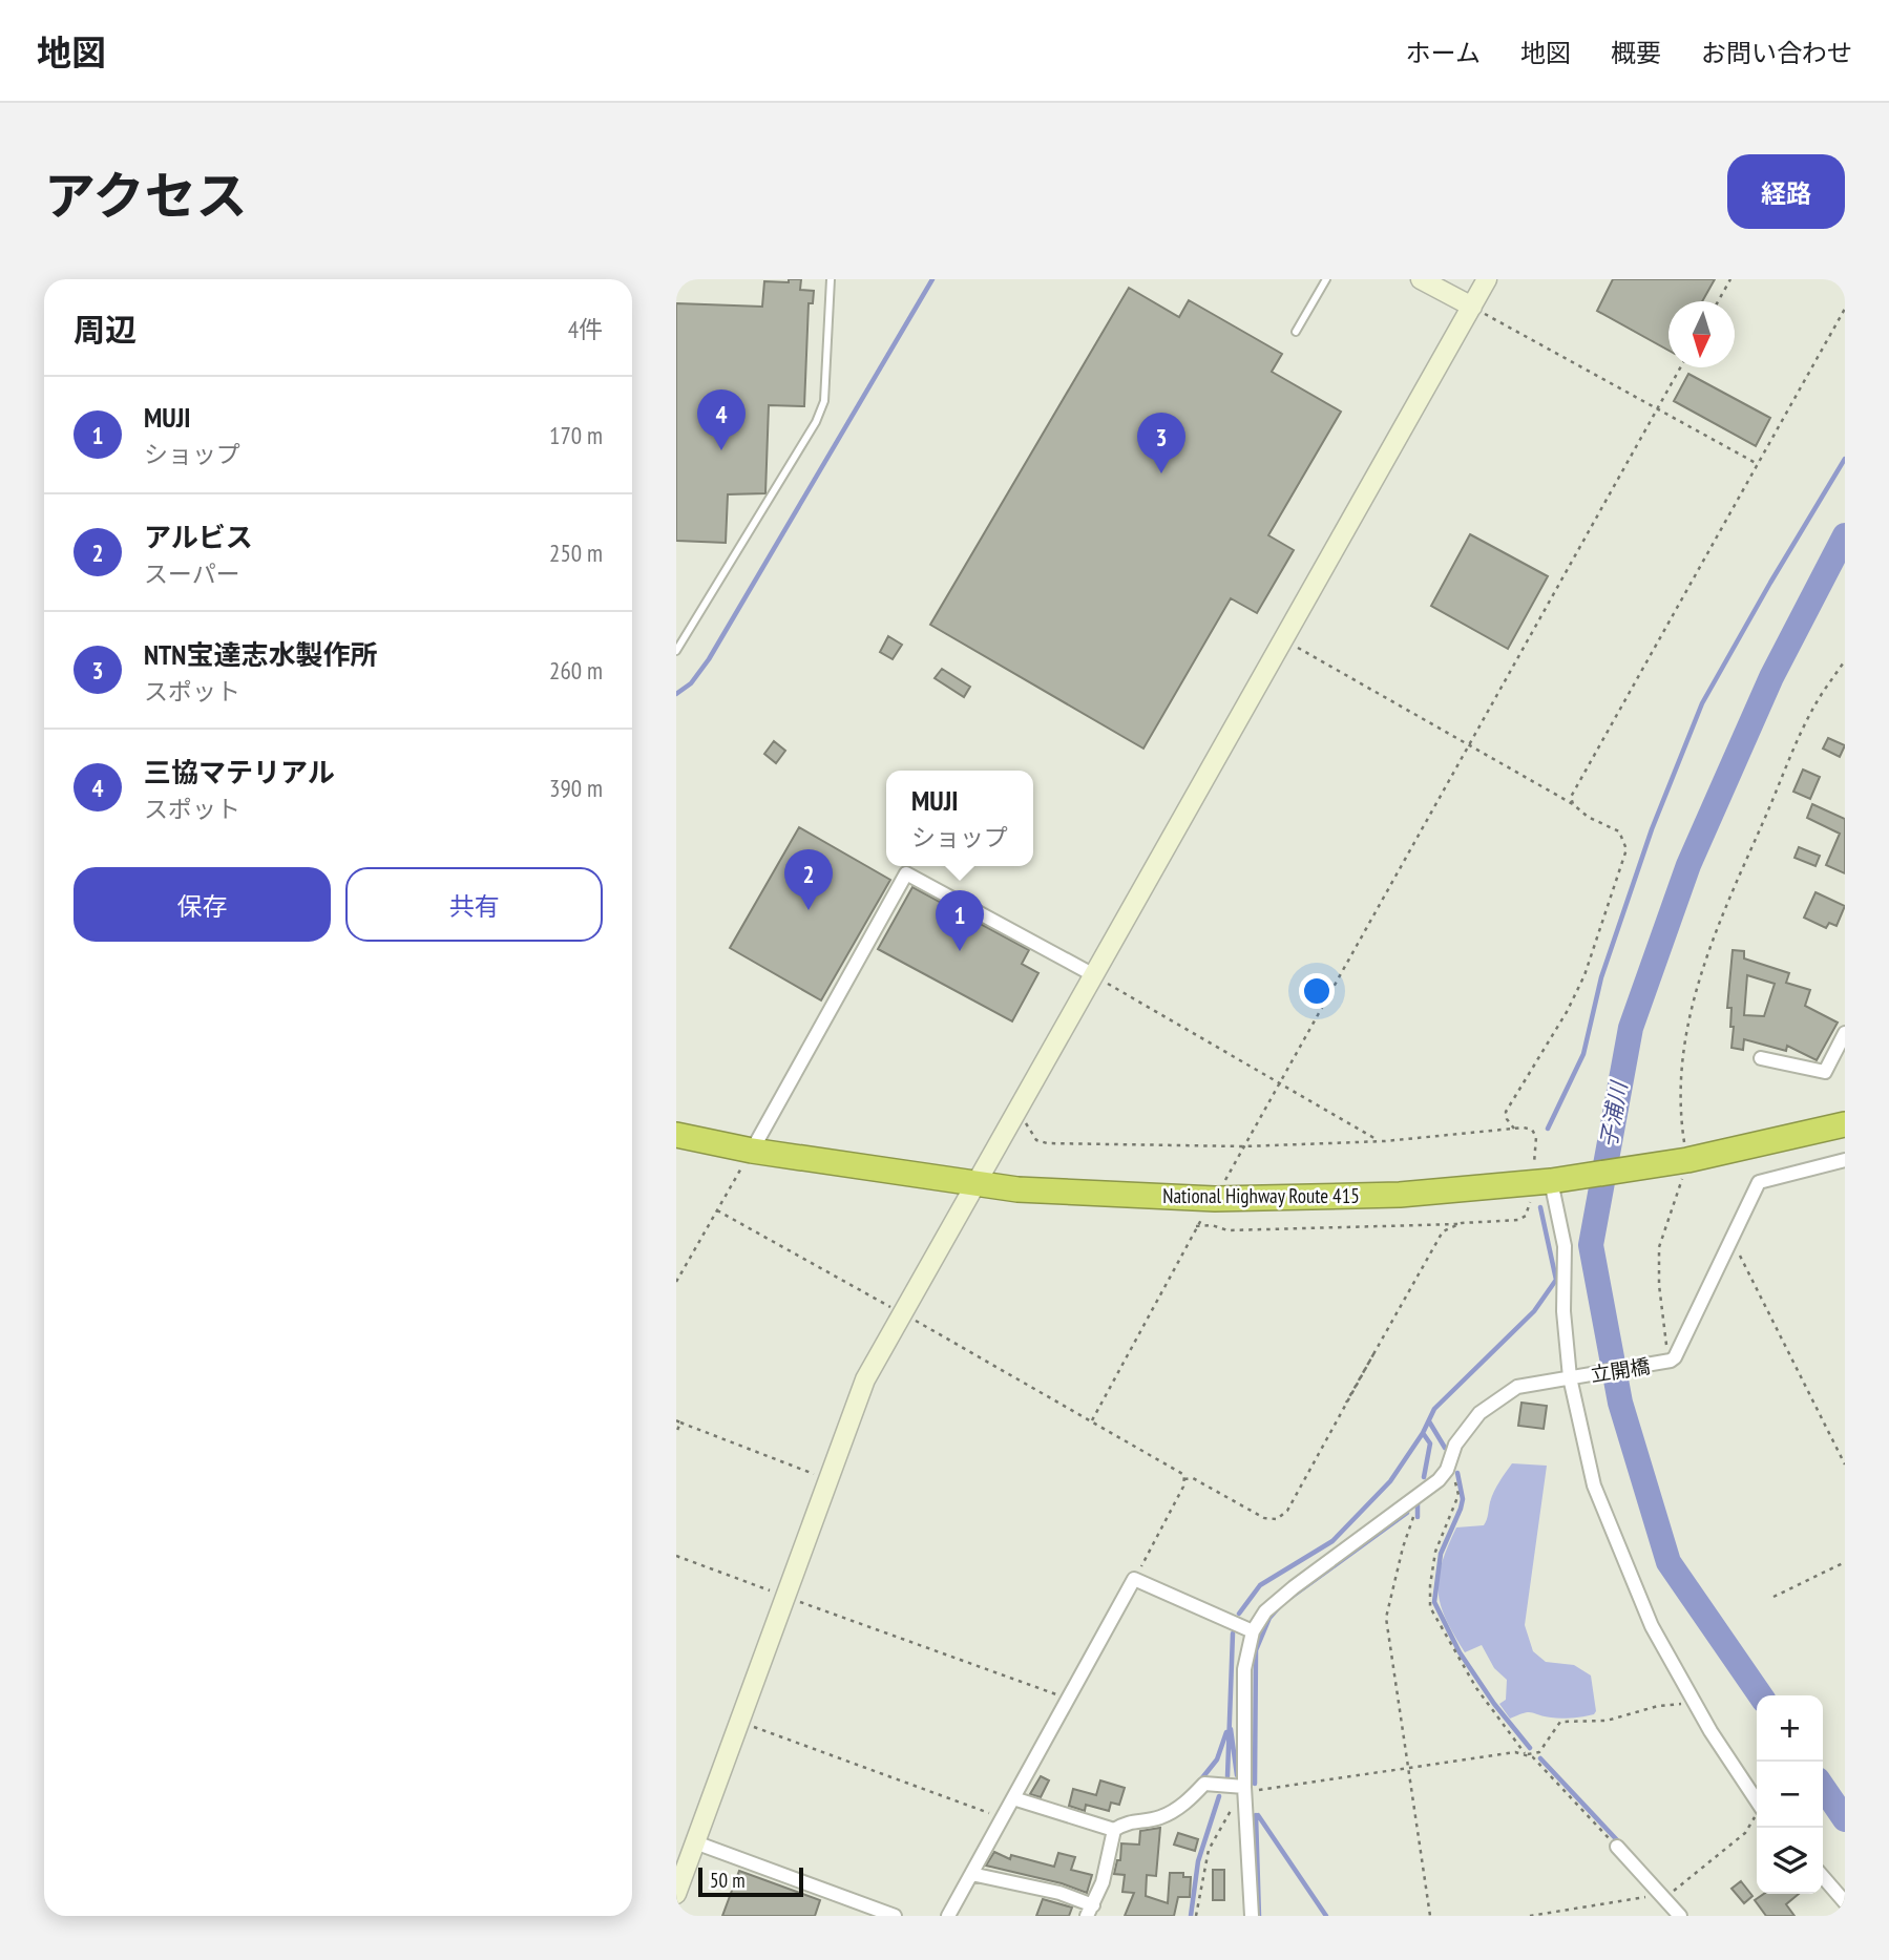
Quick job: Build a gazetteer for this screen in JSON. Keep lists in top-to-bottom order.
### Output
{
  "streets": {
    "highway": ["National Highway Route 415"],
    "street": ["立開橋"]
  },
  "water": ["子浦川"],
  "scale_bar": "50 m",
  "north": "bottom",
  "page": {
    "header": "地図",
    "nav": [
      "ホーム",
      "地図",
      "概要",
      "お問い合わせ"
    ],
    "title": "アクセス",
    "buttons": [
      "経路",
      ["保存", "共有"]
    ],
    "heading": ["周辺", "4件"],
    "list": [
      {
        "mark": "1",
        "name": "MUJI",
        "note": "ショップ",
        "value": "170 m"
      },
      {
        "mark": "2",
        "name": "アルビス",
        "note": "スーパー",
        "value": "250 m"
      },
      {
        "mark": "3",
        "name": "NTN宝達志水製作所",
        "note": "スポット",
        "value": "260 m"
      },
      {
        "mark": "4",
        "name": "三協マテリアル",
        "note": "スポット",
        "value": "390 m"
      }
    ],
    "pins": [
      "4",
      "3",
      "2",
      "1"
    ],
    "popup": ["MUJI", "ショップ"],
    "map_buttons": ["+", "−"],
    "scale": "50 m"
  }
}
